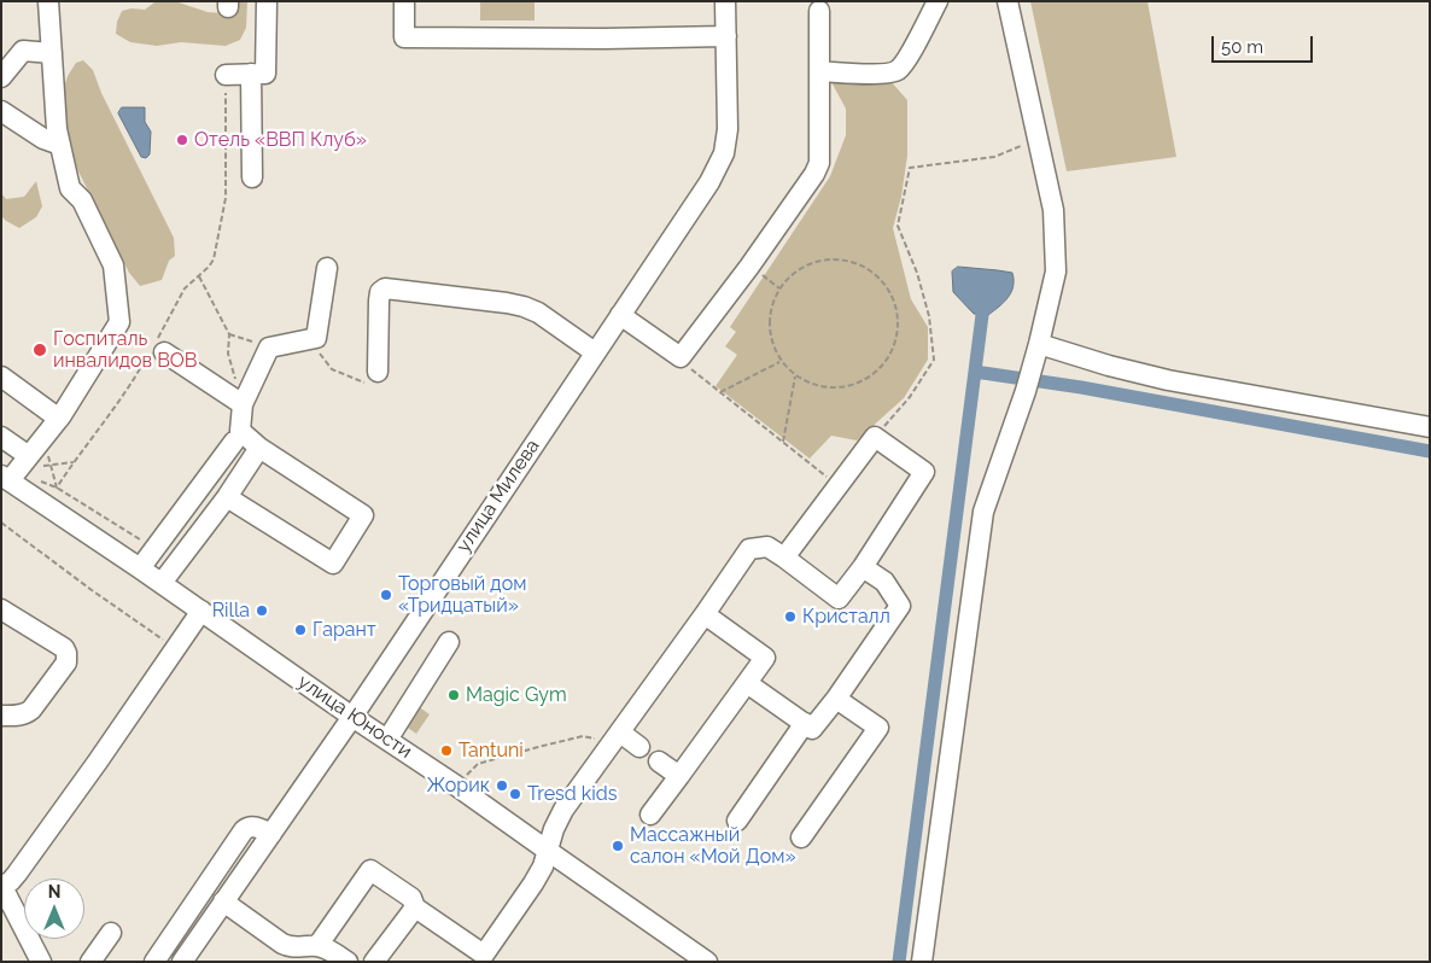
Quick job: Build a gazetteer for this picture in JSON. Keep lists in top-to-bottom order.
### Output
{
  "streets": {
    "street": ["улица Милева", "улица Юности"]
  },
  "crossings": [
    ["улица Милева", "улица Юности"]
  ],
  "places": [
    "Отель «ВВП Клуб»",
    "Госпиталь инвалидов ВОВ",
    "Торговый дом «Тридцатый»",
    "Rilla",
    "Кристалл",
    "Гарант",
    "Magic Gym",
    "Tantuni",
    "Жорик",
    "Tresd kids",
    "Массажный салон «Мой Дом»"
  ],
  "scale_bar": "50 m",
  "north": "top"
}
